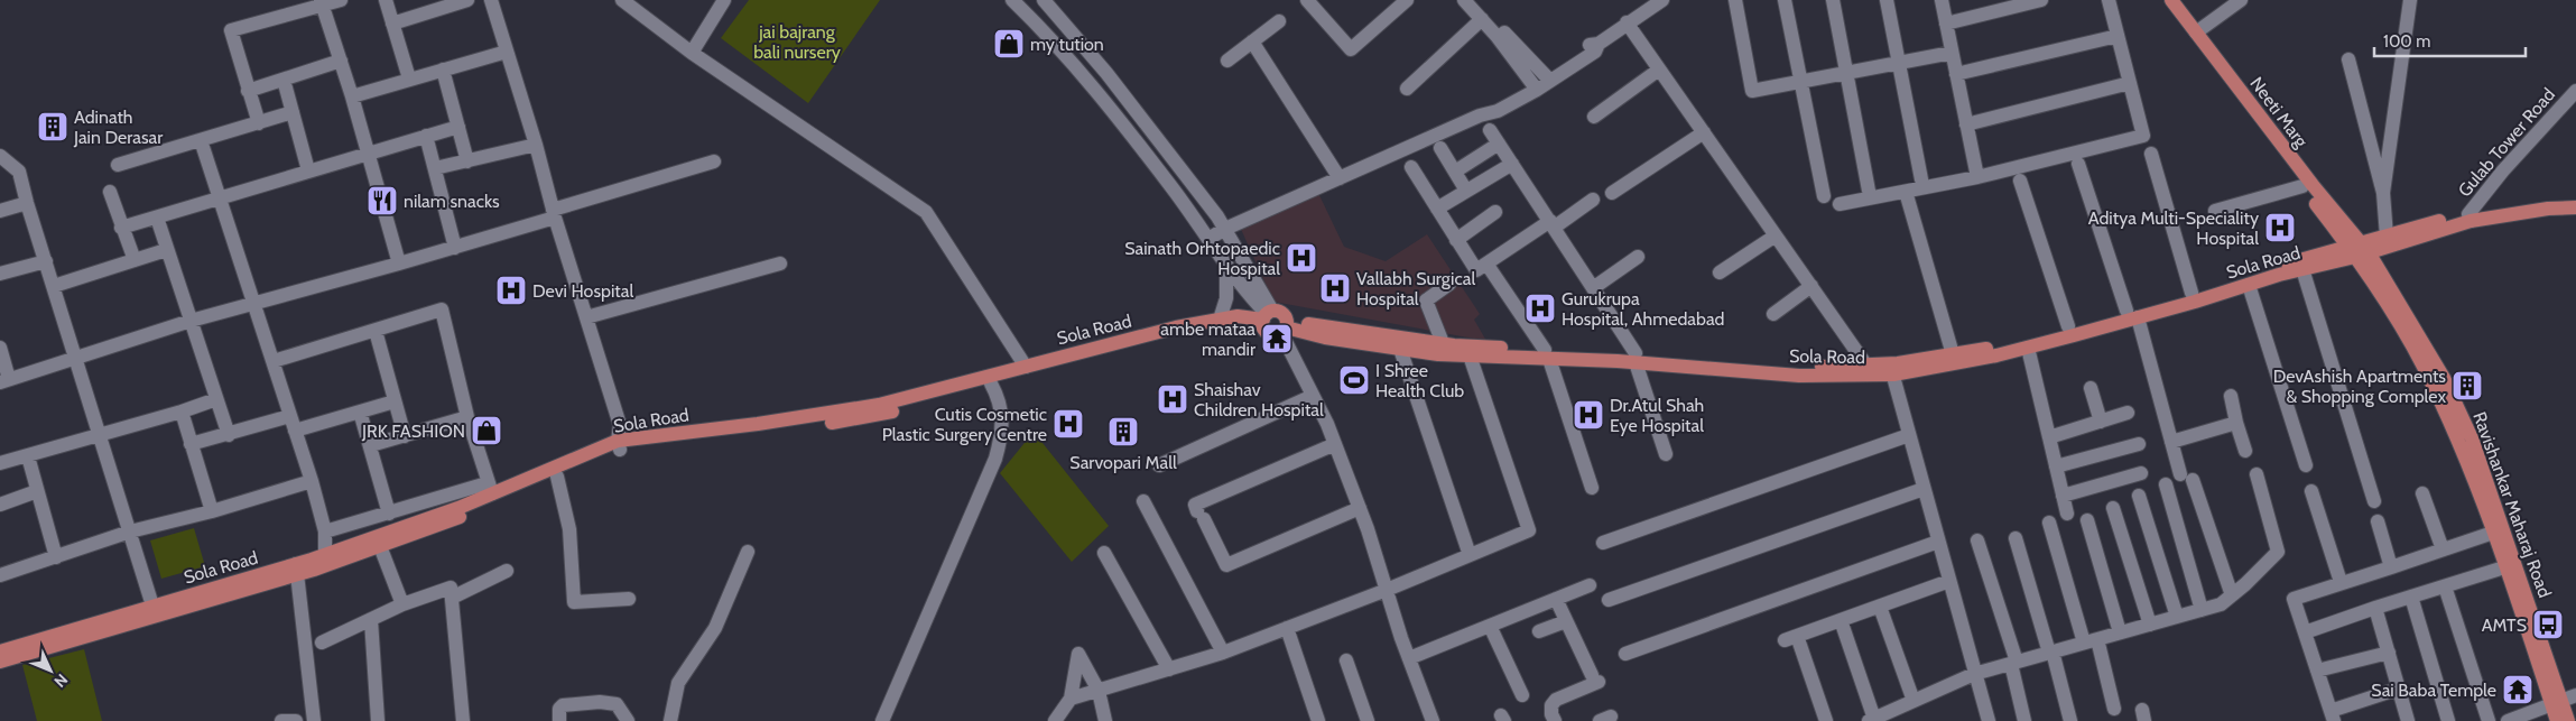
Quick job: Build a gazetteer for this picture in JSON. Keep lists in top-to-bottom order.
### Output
{
  "streets": {
    "main road": ["Neeti Marg", "Sola Road", "Ravishankar Maharaj Road"],
    "street": ["Gulab Tower Road"]
  },
  "crossings": [
    ["Neeti Marg", "Sola Road"],
    ["Neeti Marg", "Ravishankar Maharaj Road"],
    ["Gulab Tower Road", "Sola Road"],
    ["Sola Road", "Ravishankar Maharaj Road"]
  ],
  "parks": ["jai bajrang bali nursery"],
  "places": {
    "shop": ["my tution", "JRK FASHION"],
    "building": ["Adinath Jain Derasar", "DevAshish Apartments & Shopping Complex", "Sarvopari Mall"],
    "restaurant": ["nilam snacks"],
    "hospital": [
      "Aditya Multi-Speciality Hospital",
      "Sainath Orhtopaedic Hospital",
      "Vallabh Surgical Hospital",
      "Devi Hospital",
      "Gurukrupa Hospital, Ahmedabad",
      "Shaishav Children Hospital",
      "Dr.Atul Shah Eye Hospital",
      "Cutis Cosmetic Plastic Surgery Centre"
    ],
    "temple": ["ambe mataa mandir", "Sai Baba Temple"],
    "sports": ["I Shree Health Club"],
    "bus stop": ["AMTS"]
  },
  "scale_bar": "100 m",
  "north": "bottom right"
}
